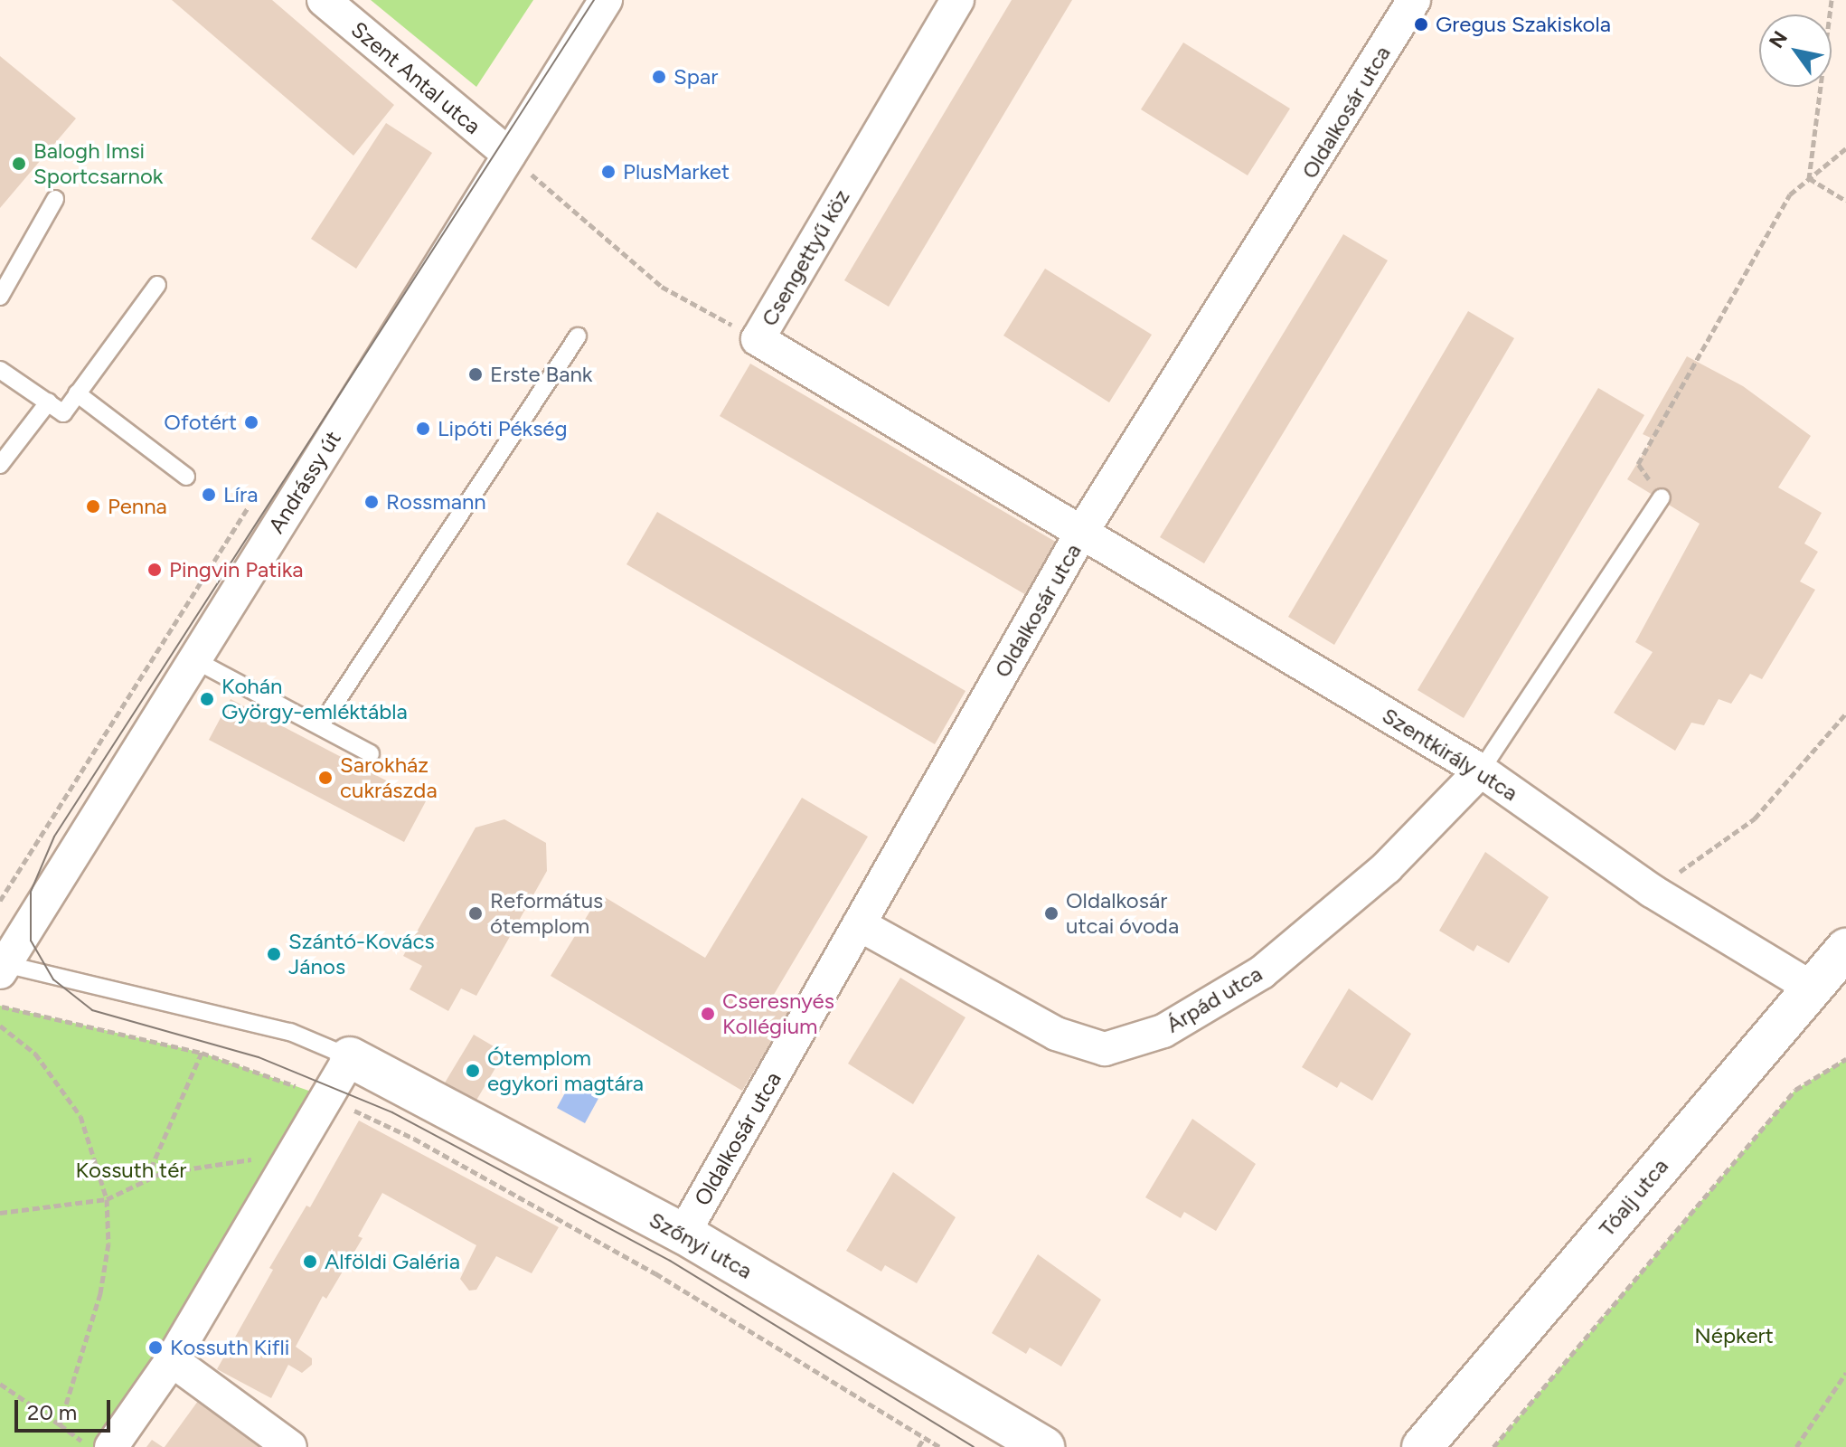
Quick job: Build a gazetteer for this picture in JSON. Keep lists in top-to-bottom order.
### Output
{
  "streets": {
    "street": [
      "Szent Antal utca",
      "Oldalkosár utca",
      "Csengettyű köz",
      "Andrássy út",
      "Szentkirály utca",
      "Árpád utca",
      "Tóalj utca",
      "Szőnyi utca"
    ]
  },
  "crossings": [
    ["Szent Antal utca", "Andrássy út"],
    ["Oldalkosár utca", "Csengettyű köz"],
    ["Oldalkosár utca", "Szentkirály utca"],
    ["Oldalkosár utca", "Árpád utca"],
    ["Oldalkosár utca", "Szőnyi utca"],
    ["Csengettyű köz", "Szentkirály utca"],
    ["Szentkirály utca", "Árpád utca"],
    ["Szentkirály utca", "Tóalj utca"]
  ],
  "parks": ["Kossuth tér", "Népkert"],
  "places": [
    "Gregus Szakiskola",
    "Spar",
    "Balogh Imsi Sportcsarnok",
    "PlusMarket",
    "Erste Bank",
    "Ofotért",
    "Lipóti Pékség",
    "Líra",
    "Rossmann",
    "Penna",
    "Pingvin Patika",
    "Kohán György-emléktábla",
    "Sarokház cukrászda",
    "Református ótemplom",
    "Oldalkosár utcai óvoda",
    "Szántó-Kovács János",
    "Cseresnyés Kollégium",
    "Ótemplom egykori magtára",
    "Alföldi Galéria",
    "Kossuth Kifli"
  ],
  "scale_bar": "20 m",
  "north": "top left"
}
